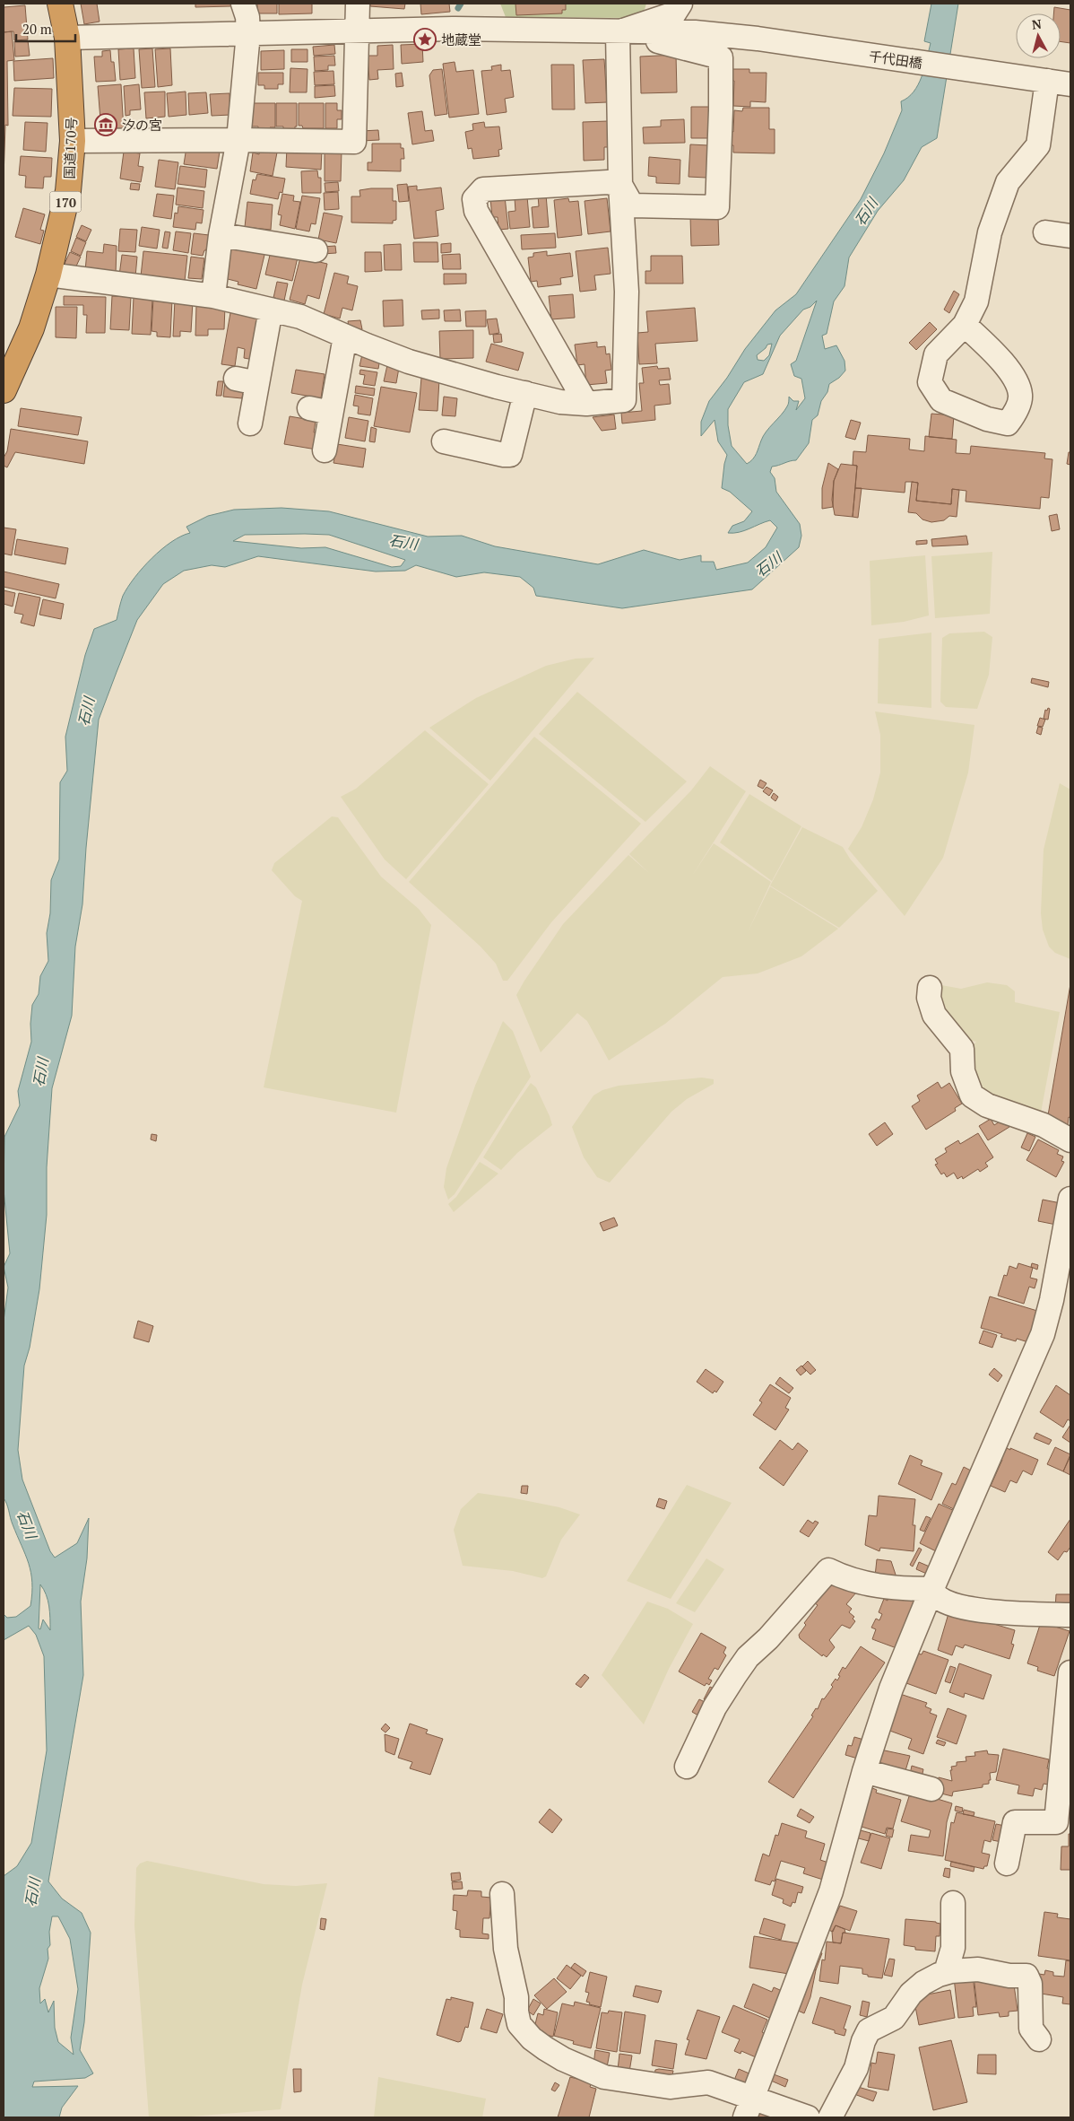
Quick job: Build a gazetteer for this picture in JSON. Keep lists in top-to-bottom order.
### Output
{
  "streets": {
    "highway": ["国道170号", "170"],
    "street": ["千代田橋"]
  },
  "crossings": [
    ["千代田橋", "国道170号"]
  ],
  "water": ["石川"],
  "places": {
    "place": ["地蔵堂"],
    "museum": ["汐の宮"]
  },
  "scale_bar": "20 m",
  "north": "top"
}
